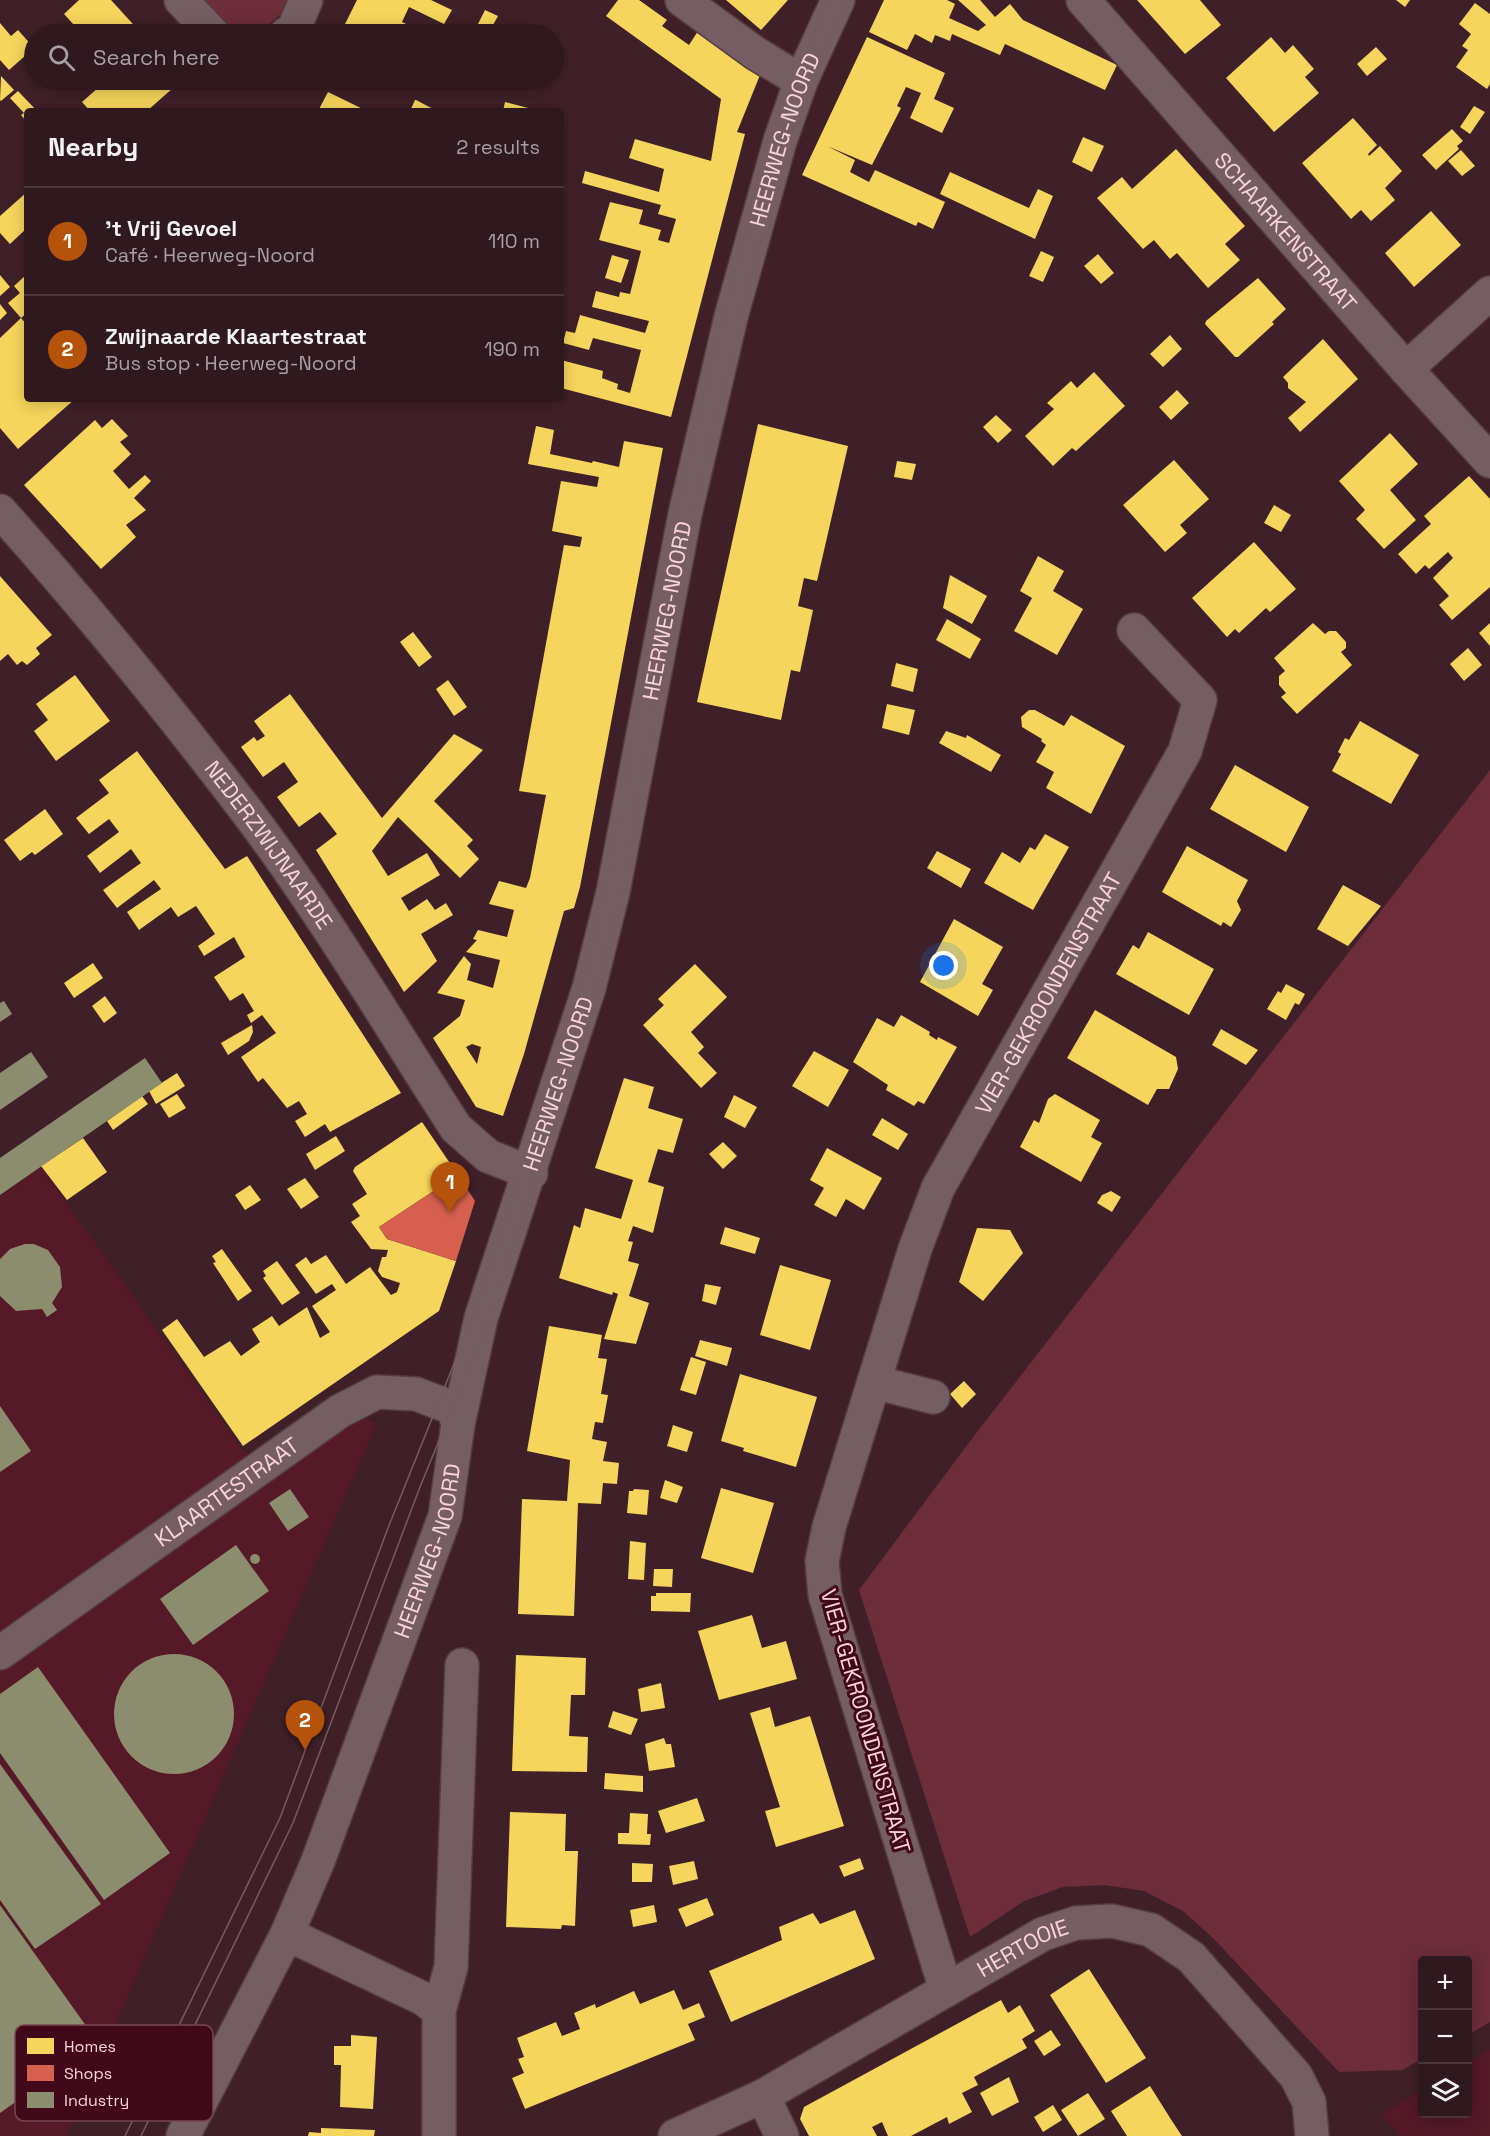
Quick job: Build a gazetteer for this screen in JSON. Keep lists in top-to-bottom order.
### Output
{
  "streets": {
    "street": [
      "HEERWEG-NOORD",
      "SCHAARKENSTRAAT",
      "NEDERZWIJNAARDE",
      "VIER-GEKROONDENSTRAAT",
      "KLAARTESTRAAT",
      "HERTOOIE"
    ]
  },
  "crossings": [
    ["HEERWEG-NOORD", "NEDERZWIJNAARDE"],
    ["HEERWEG-NOORD", "KLAARTESTRAAT"],
    ["VIER-GEKROONDENSTRAAT", "HERTOOIE"]
  ],
  "legend": ["Homes", "Shops", "Industry"],
  "page": {
    "search": "Search here",
    "heading": ["Nearby", "2 results"],
    "list": [
      {
        "mark": "1",
        "name": "'t Vrij Gevoel",
        "note": "Café · Heerweg-Noord",
        "value": "110 m"
      },
      {
        "mark": "2",
        "name": "Zwijnaarde Klaartestraat",
        "note": "Bus stop · Heerweg-Noord",
        "value": "190 m"
      }
    ],
    "pins": ["1", "2"],
    "map_buttons": ["+", "−"]
  }
}
